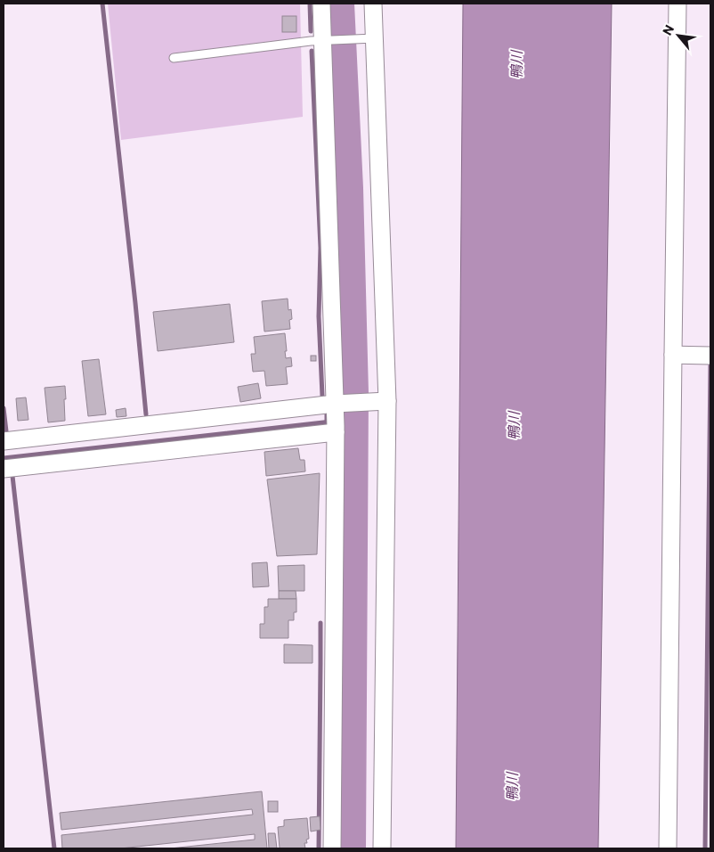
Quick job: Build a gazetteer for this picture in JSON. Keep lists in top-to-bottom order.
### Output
{
  "water": ["鴨川"],
  "north": "top left"
}
